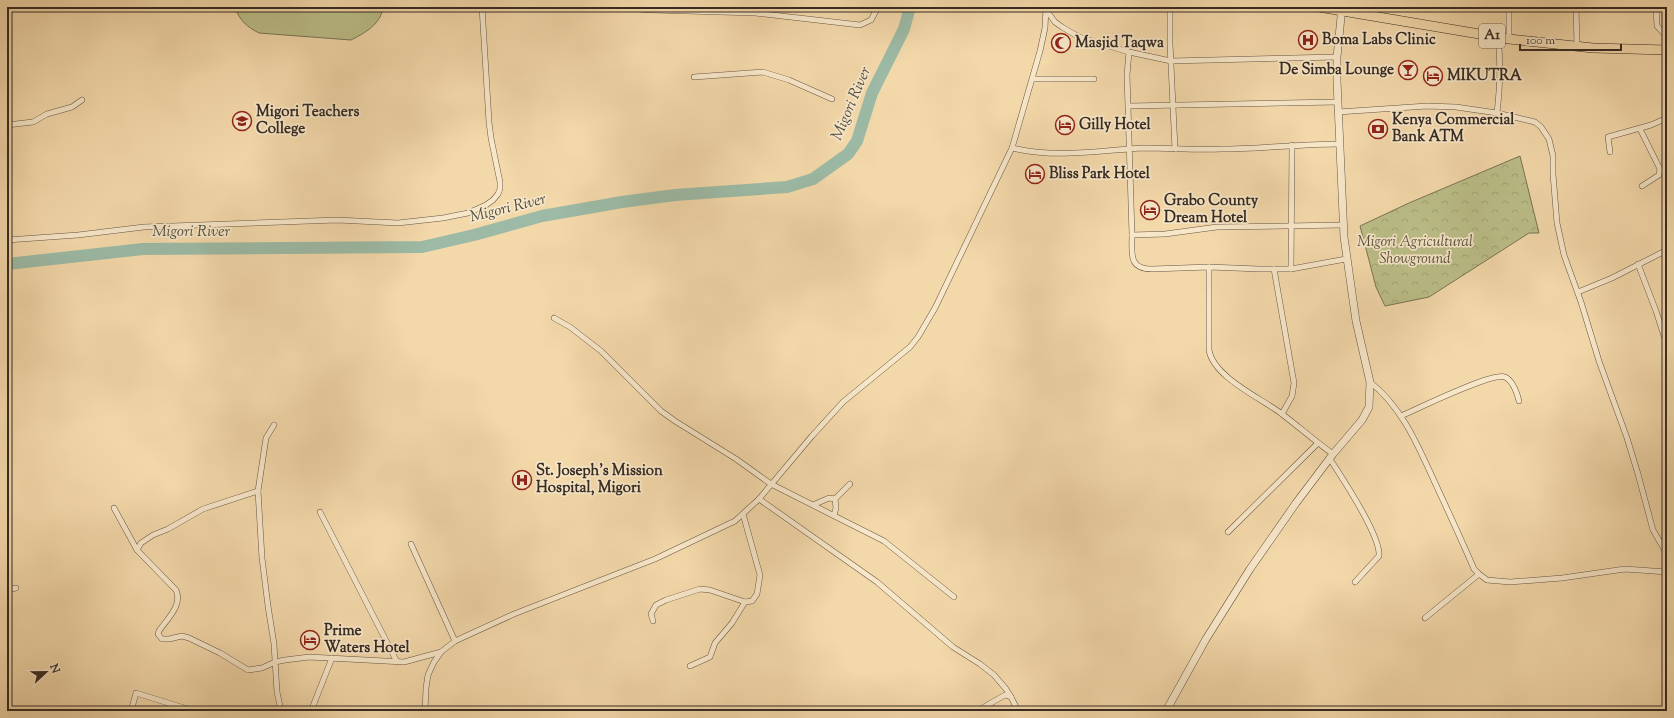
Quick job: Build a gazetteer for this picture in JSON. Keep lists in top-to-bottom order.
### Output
{
  "streets": {
    "highway": ["A1"]
  },
  "water": ["Migori River"],
  "parks": ["Migori Agricultural Showground"],
  "places": {
    "hospital": ["Boma Labs Clinic", "St. Joseph's Mission Hospital, Migori"],
    "mosque": ["Masjid Taqwa"],
    "bar": ["De Simba Lounge"],
    "hotel": [
      "MIKUTRA",
      "Gilly Hotel",
      "Bliss Park Hotel",
      "Grabo County Dream Hotel",
      "Prime Waters Hotel"
    ],
    "school or university": ["Migori Teachers College"],
    "bank": ["Kenya Commercial Bank ATM"]
  },
  "scale_bar": "100 m",
  "north": "right"
}
